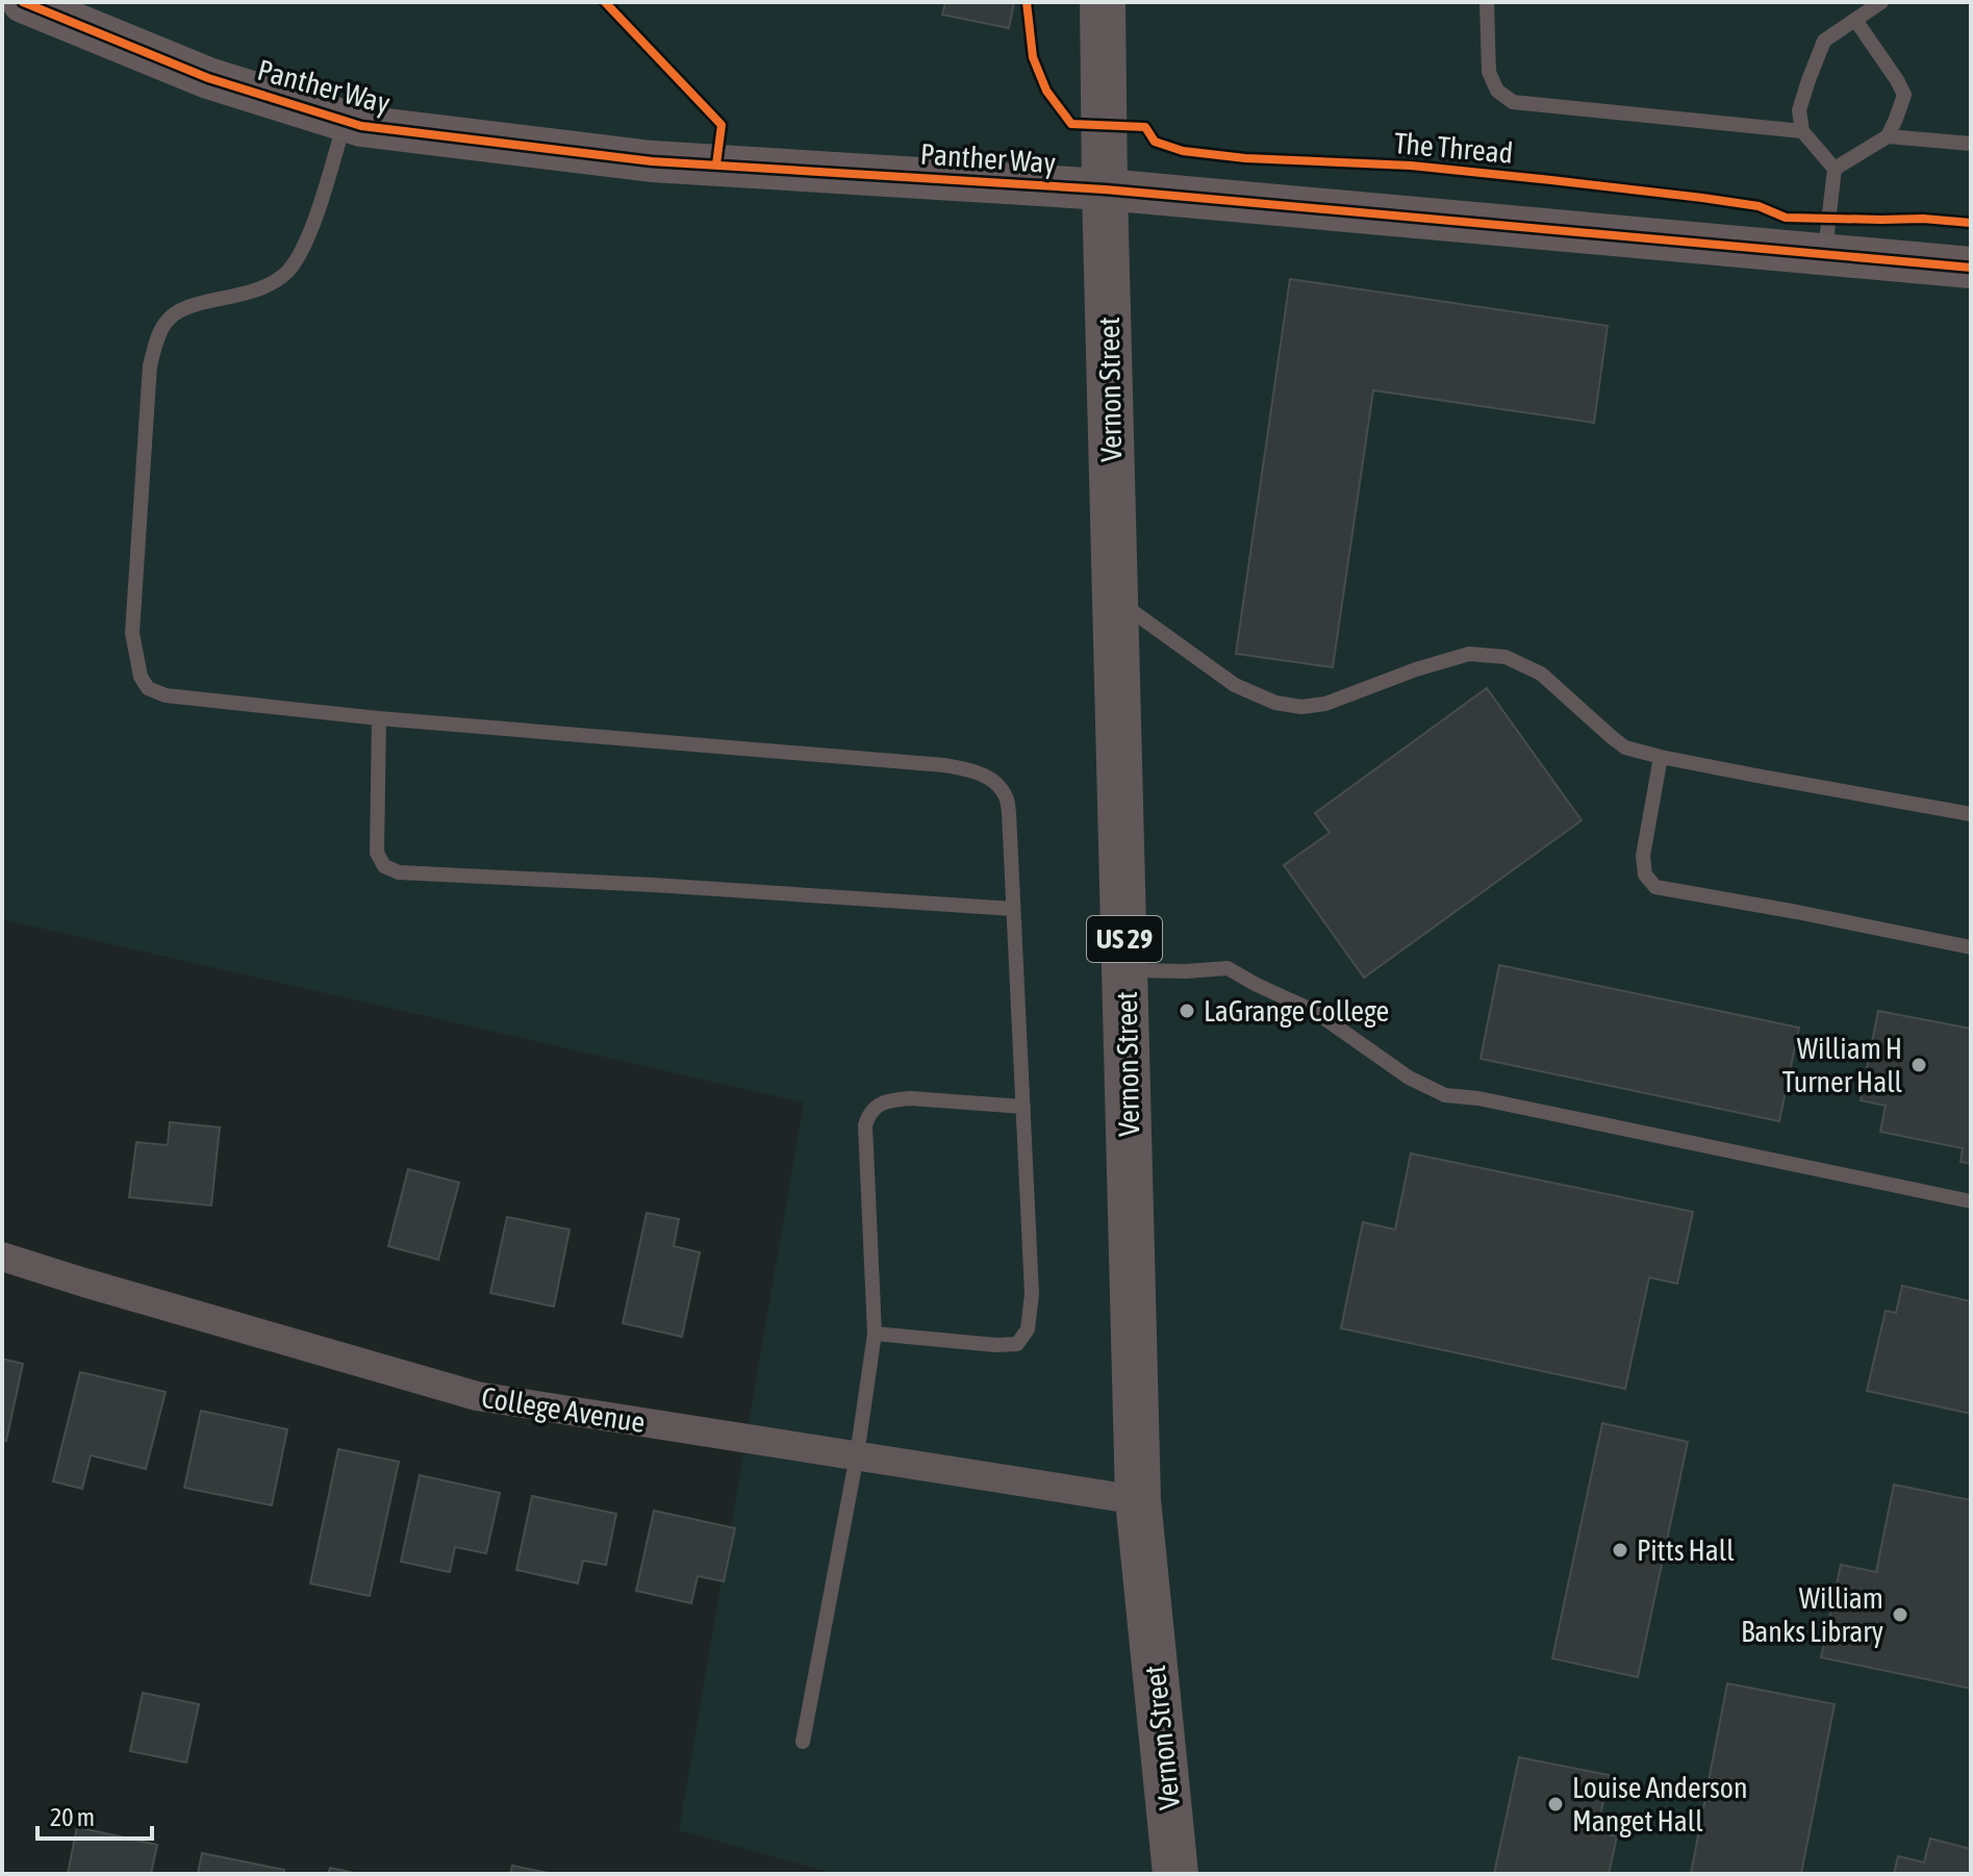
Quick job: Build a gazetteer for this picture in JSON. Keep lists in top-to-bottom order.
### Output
{
  "streets": {
    "main road": ["Vernon Street", "US 29"],
    "street": ["Panther Way", "College Avenue"],
    "cycle path": ["The Thread"]
  },
  "crossings": [
    ["Panther Way", "Vernon Street"],
    ["Vernon Street", "College Avenue"]
  ],
  "places": [
    "LaGrange College",
    "William H Turner Hall",
    "Pitts Hall",
    "William Banks Library",
    "Louise Anderson Manget Hall"
  ],
  "scale_bar": "20 m"
}
